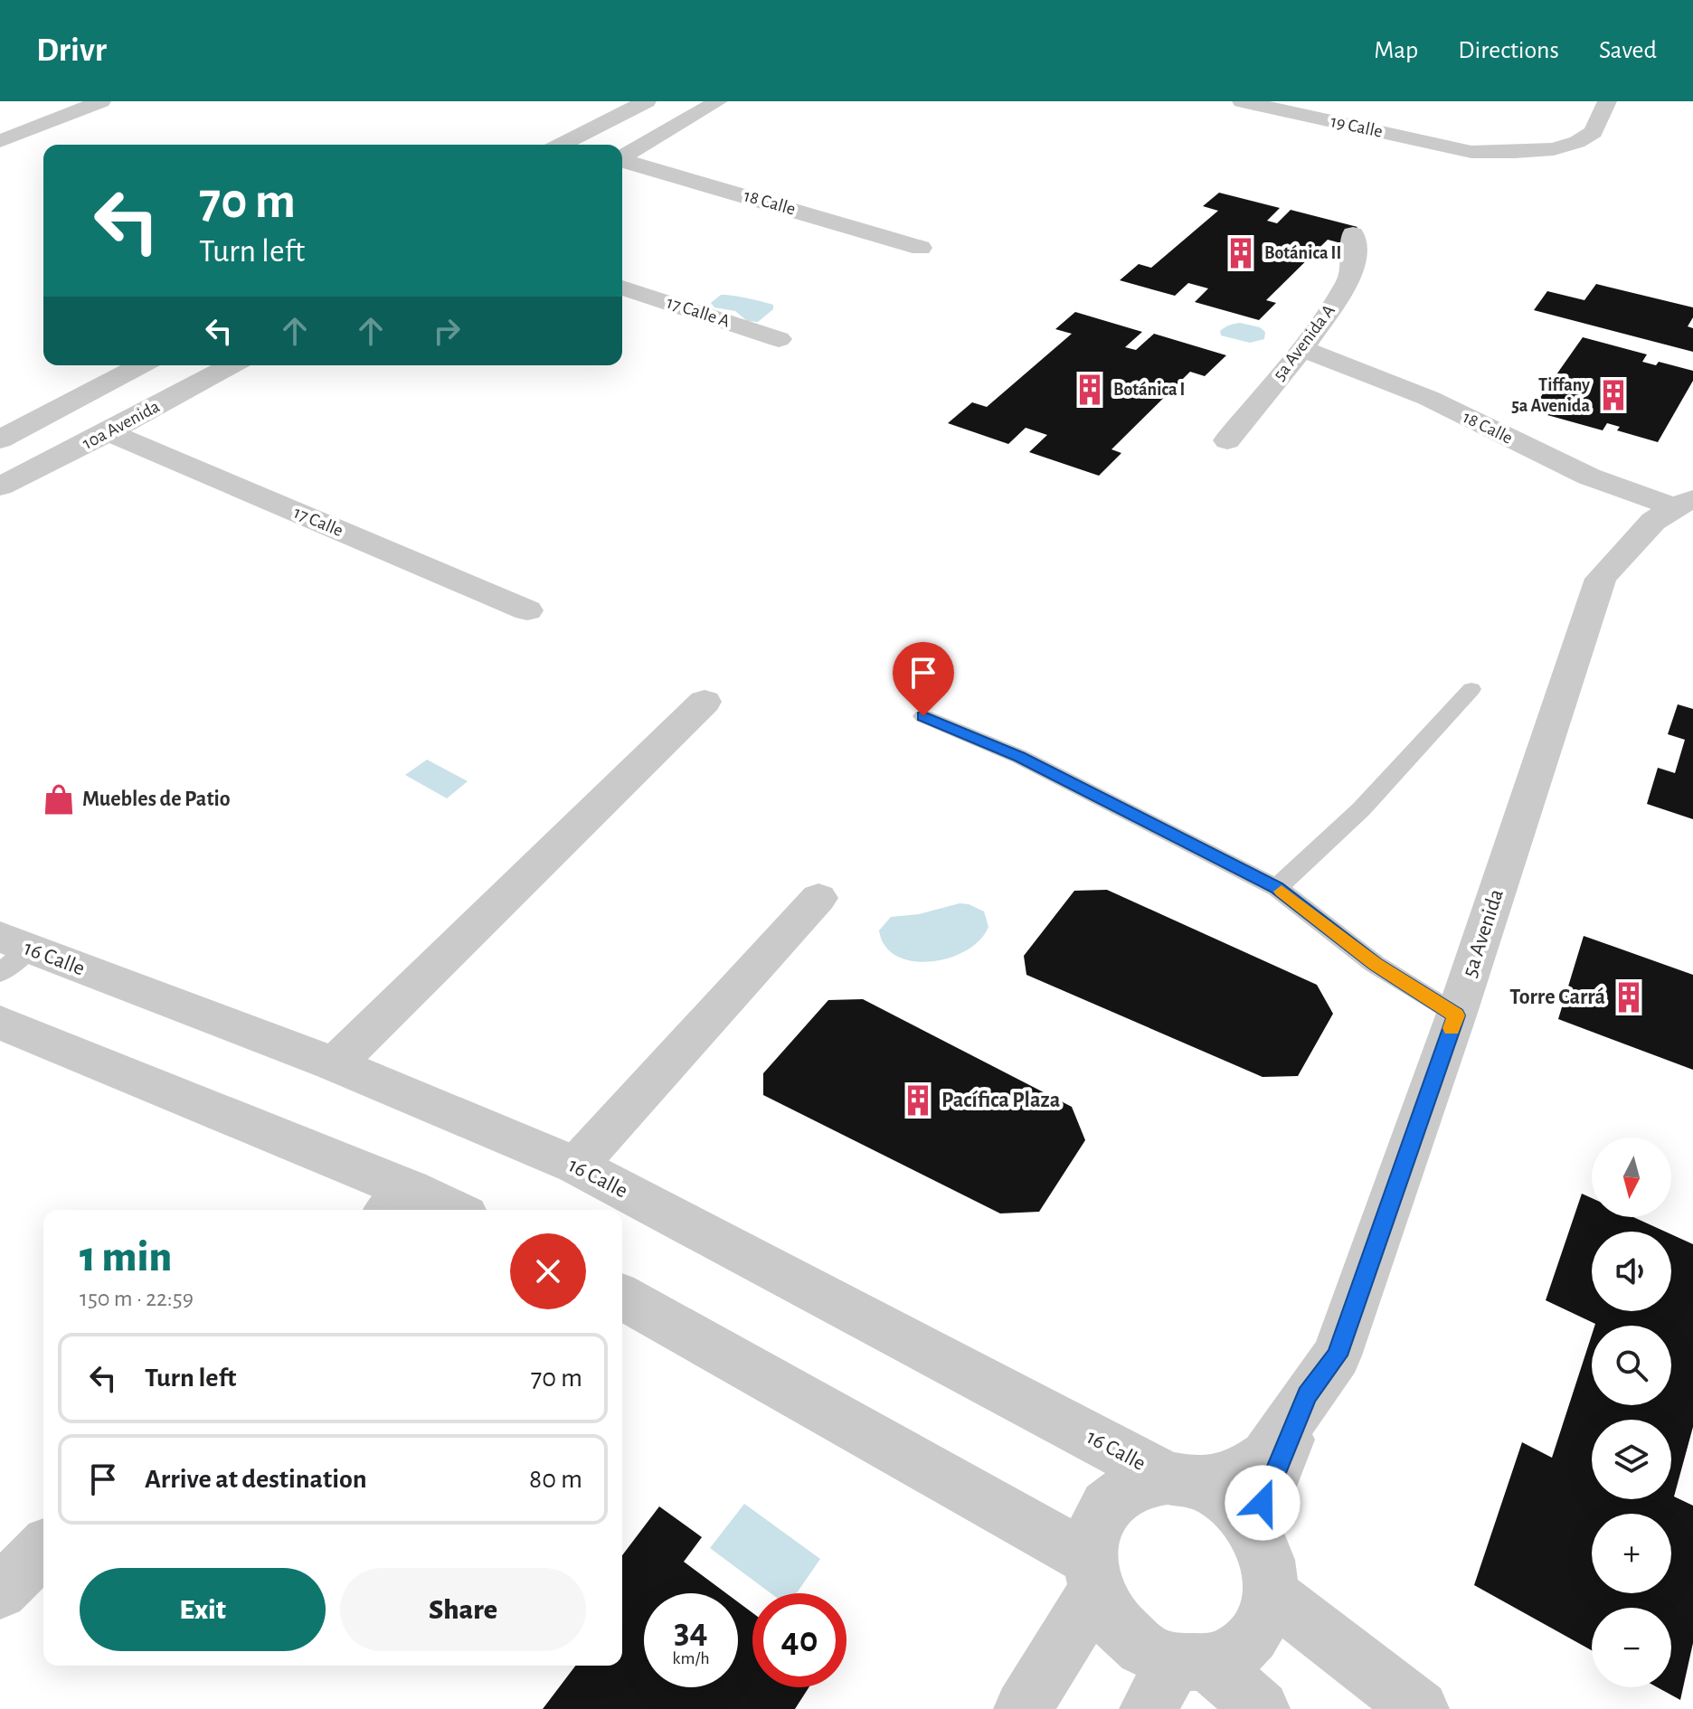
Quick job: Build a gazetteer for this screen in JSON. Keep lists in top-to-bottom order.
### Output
{
  "streets": {
    "street": [
      "19 Calle",
      "18 Calle",
      "17 Calle A",
      "5a Avenida A",
      "10a Avenida",
      "17 Calle",
      "5a Avenida",
      "16 Calle"
    ]
  },
  "crossings": [
    ["18 Calle", "5a Avenida A"],
    ["18 Calle", "5a Avenida"],
    ["10a Avenida", "17 Calle"],
    ["5a Avenida", "16 Calle"]
  ],
  "places": {
    "building": [
      "Botánica II",
      "Botánica I",
      "Tiffany 5a Avenida",
      "Torre Carrá",
      "Pacífica Plaza"
    ],
    "shop": ["Muebles de Patio"]
  },
  "north": "bottom",
  "page": {
    "header": "Drivr",
    "nav": ["Map", "Directions", "Saved"],
    "turn": ["70 m", "Turn left"],
    "map_buttons": ["+", "−"],
    "heading": ["1 min", "150 m · 22:59"],
    "list": [
      {
        "name": "Turn left",
        "value": "70 m"
      },
      {
        "name": "Arrive at destination",
        "value": "80 m"
      }
    ],
    "buttons": ["Exit", "Share"],
    "speed": "34 km/h",
    "limit": "40"
  }
}
